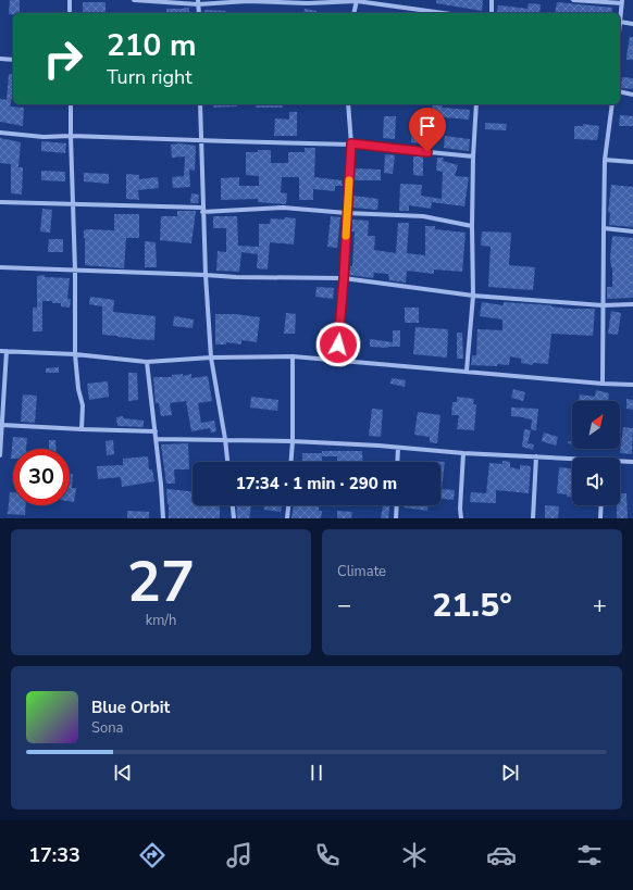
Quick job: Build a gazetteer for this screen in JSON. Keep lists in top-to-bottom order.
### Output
{
  "north": "top right",
  "page": {
    "turn": ["210 m", "Turn right"],
    "limit": "30",
    "trip": "17:34 · 1 min · 290 m",
    "tile": [
      ["27", "km/h"],
      "Climate"
    ],
    "heat": ["−", "21.5°", "+"],
    "song": ["Blue Orbit", "Sona"],
    "tabs": "17:33"
  }
}
